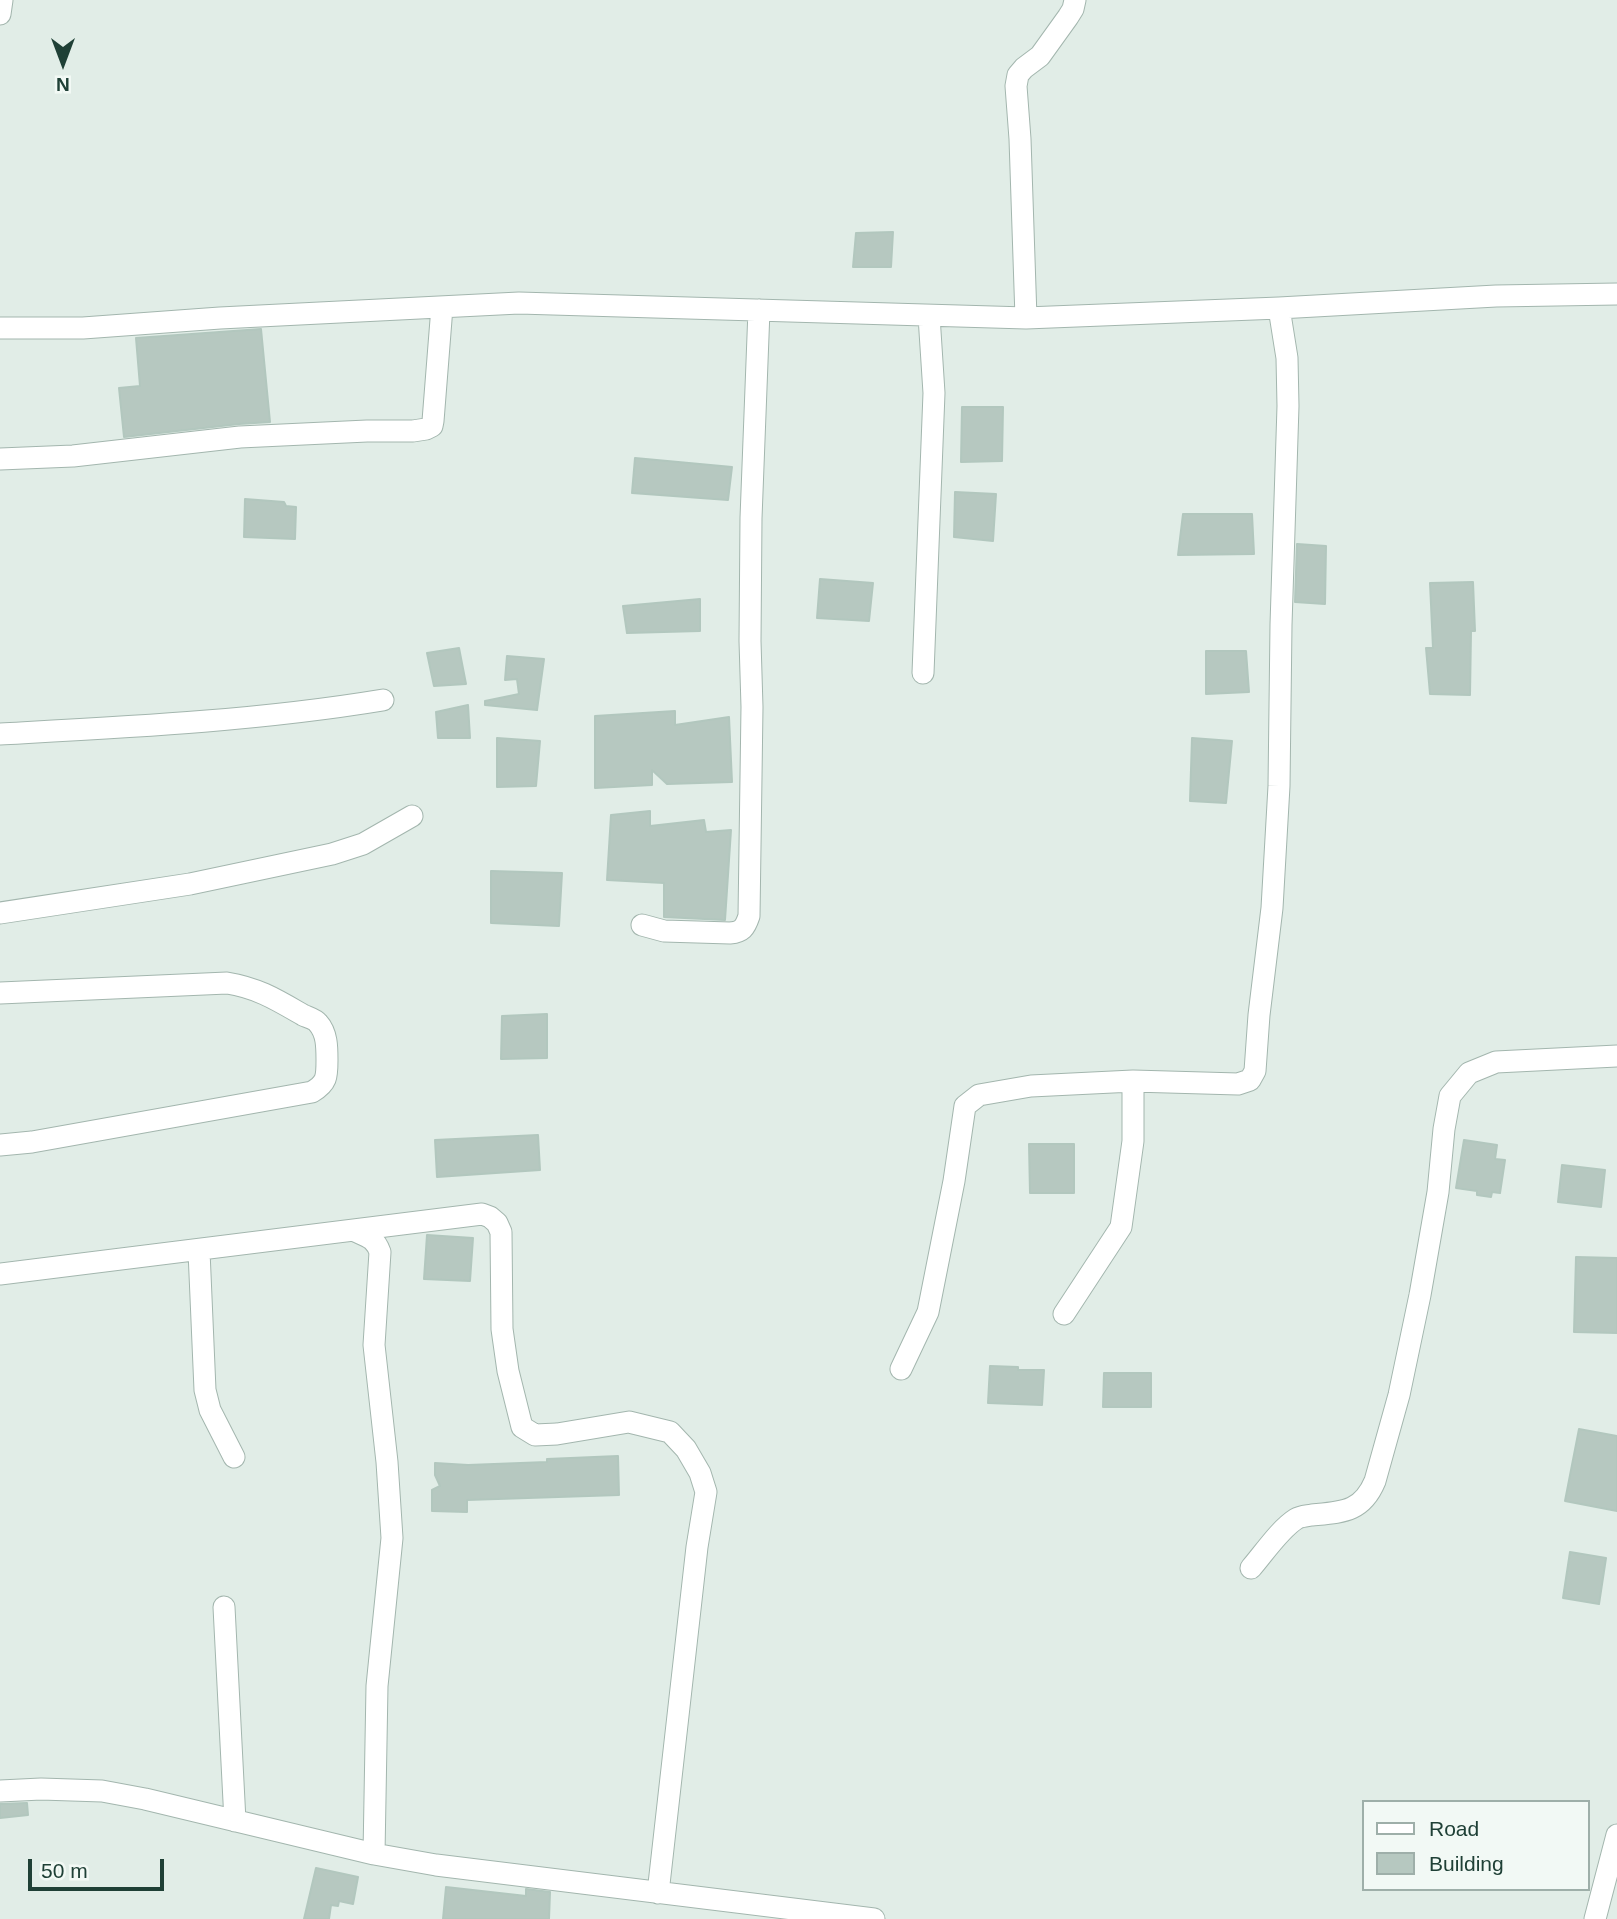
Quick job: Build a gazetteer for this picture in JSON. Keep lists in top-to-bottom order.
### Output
{
  "legend": ["Road", "Building"],
  "scale_bar": "50 m",
  "north": "bottom"
}
